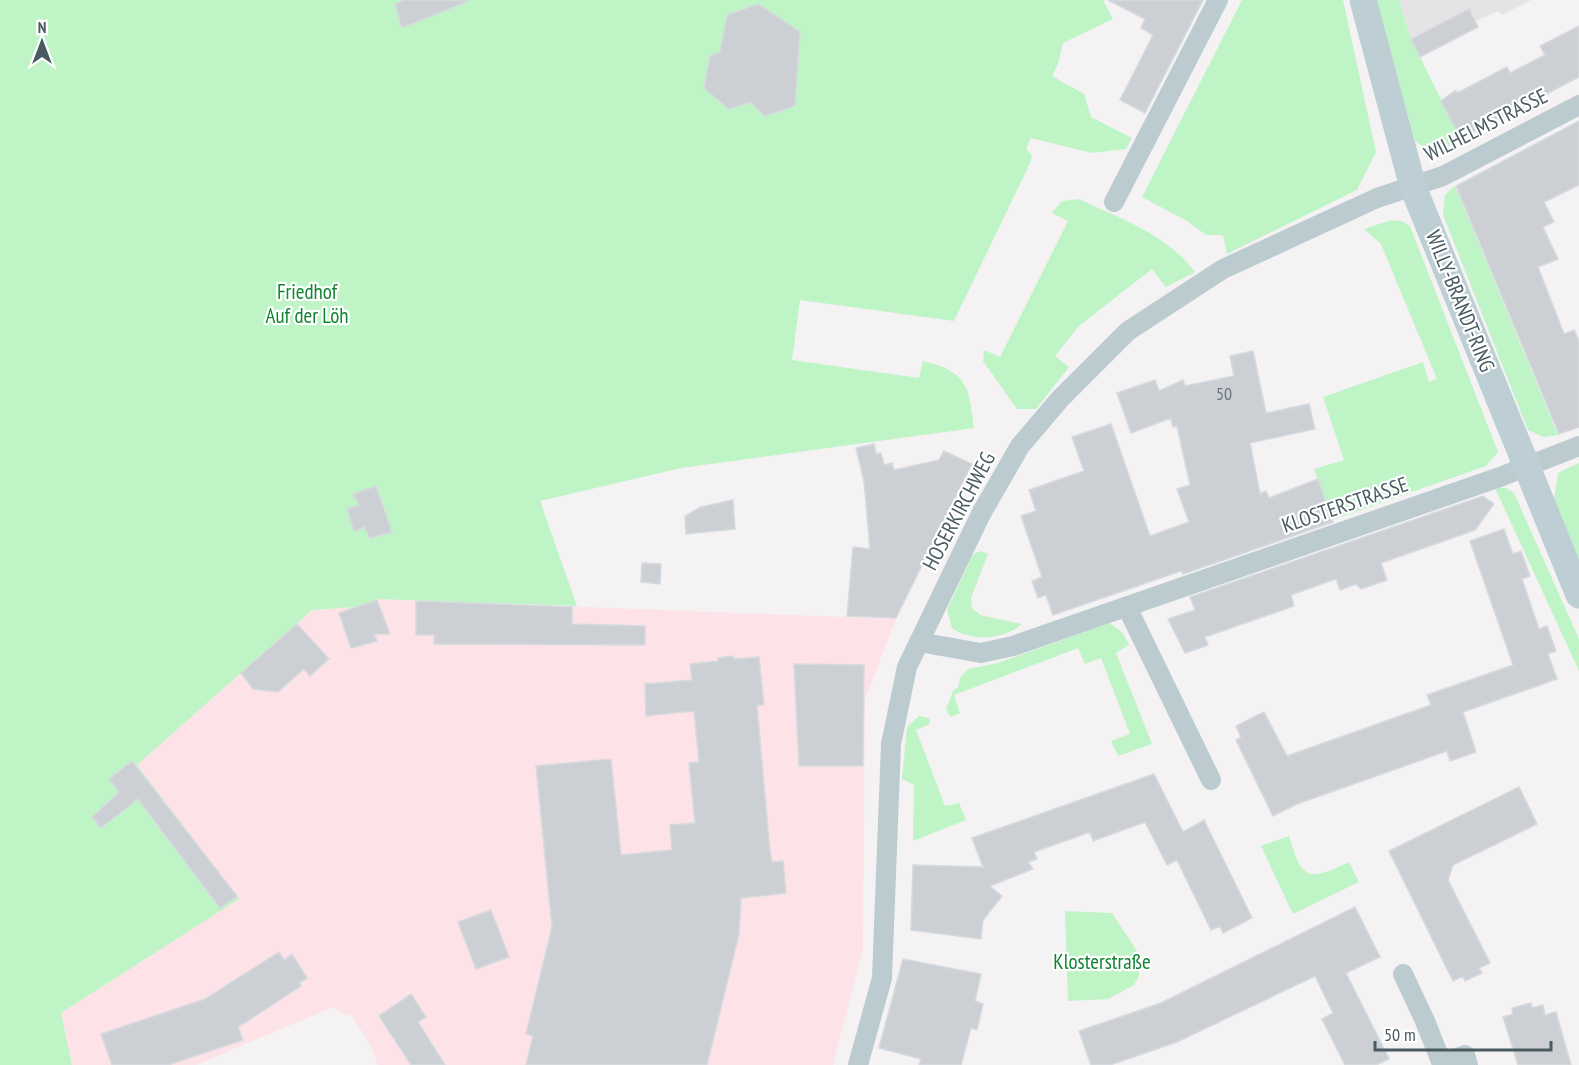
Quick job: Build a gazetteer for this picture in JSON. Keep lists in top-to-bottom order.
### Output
{
  "streets": {
    "main road": ["WILLY-BRANDT-RING"],
    "street": ["WILHELMSTRASSE", "KLOSTERSTRASSE", "HOSERKIRCHWEG"]
  },
  "crossings": [
    ["WILHELMSTRASSE", "WILLY-BRANDT-RING"],
    ["WILHELMSTRASSE", "HOSERKIRCHWEG"],
    ["WILLY-BRANDT-RING", "KLOSTERSTRASSE"],
    ["WILLY-BRANDT-RING", "HOSERKIRCHWEG"],
    ["KLOSTERSTRASSE", "HOSERKIRCHWEG"]
  ],
  "parks": ["Friedhof Auf der Löh", "Klosterstraße"],
  "house_numbers": ["50"],
  "scale_bar": "50 m",
  "north": "top"
}
